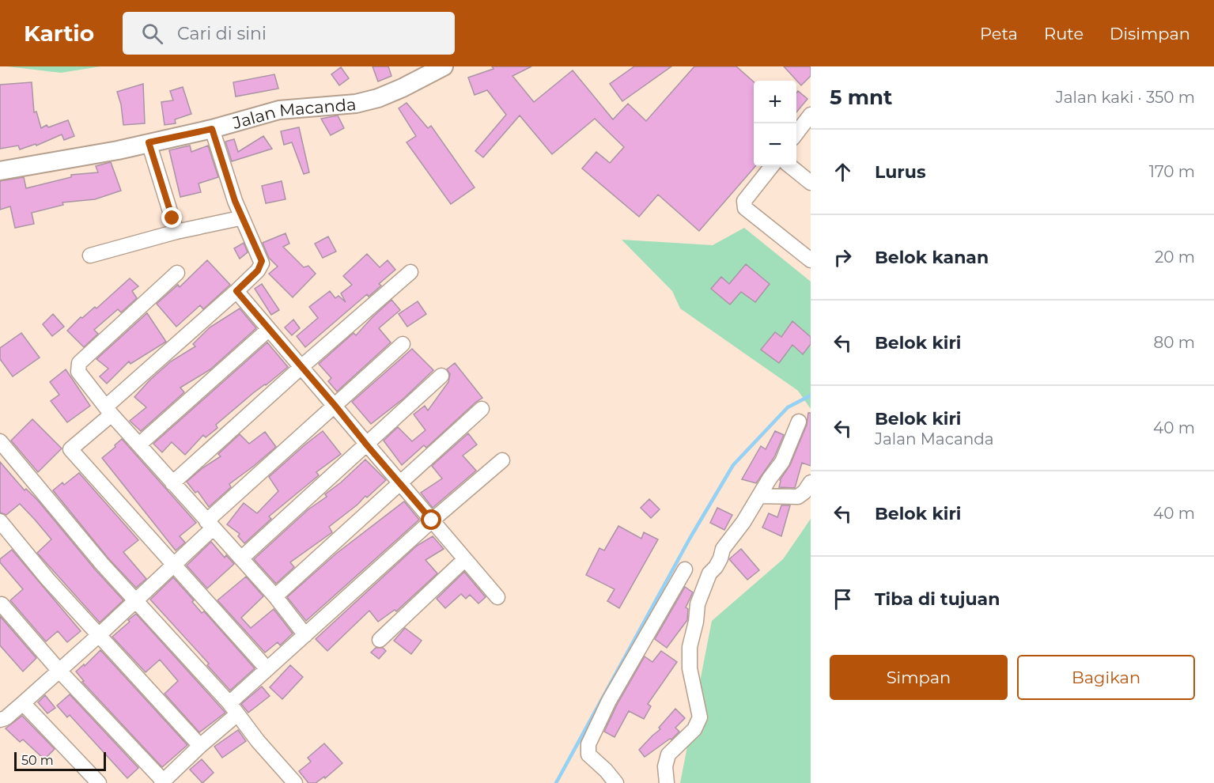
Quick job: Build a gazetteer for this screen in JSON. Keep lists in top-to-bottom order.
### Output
{
  "streets": {
    "street": ["Jalan Macanda"]
  },
  "scale_bar": "50 m",
  "page": {
    "header": "Kartio",
    "search": "Cari di sini",
    "nav": ["Peta", "Rute", "Disimpan"],
    "heading": ["5 mnt", "Jalan kaki · 350 m"],
    "map_buttons": ["+", "−"],
    "list": [
      ["Lurus", "170 m"],
      ["Belok kanan", "20 m"],
      ["Belok kiri", "80 m"],
      ["Belok kiri", "Jalan Macanda", "40 m"],
      ["Belok kiri", "40 m"],
      "Tiba di tujuan"
    ],
    "buttons": ["Simpan", "Bagikan"],
    "scale": "50 m"
  }
}
